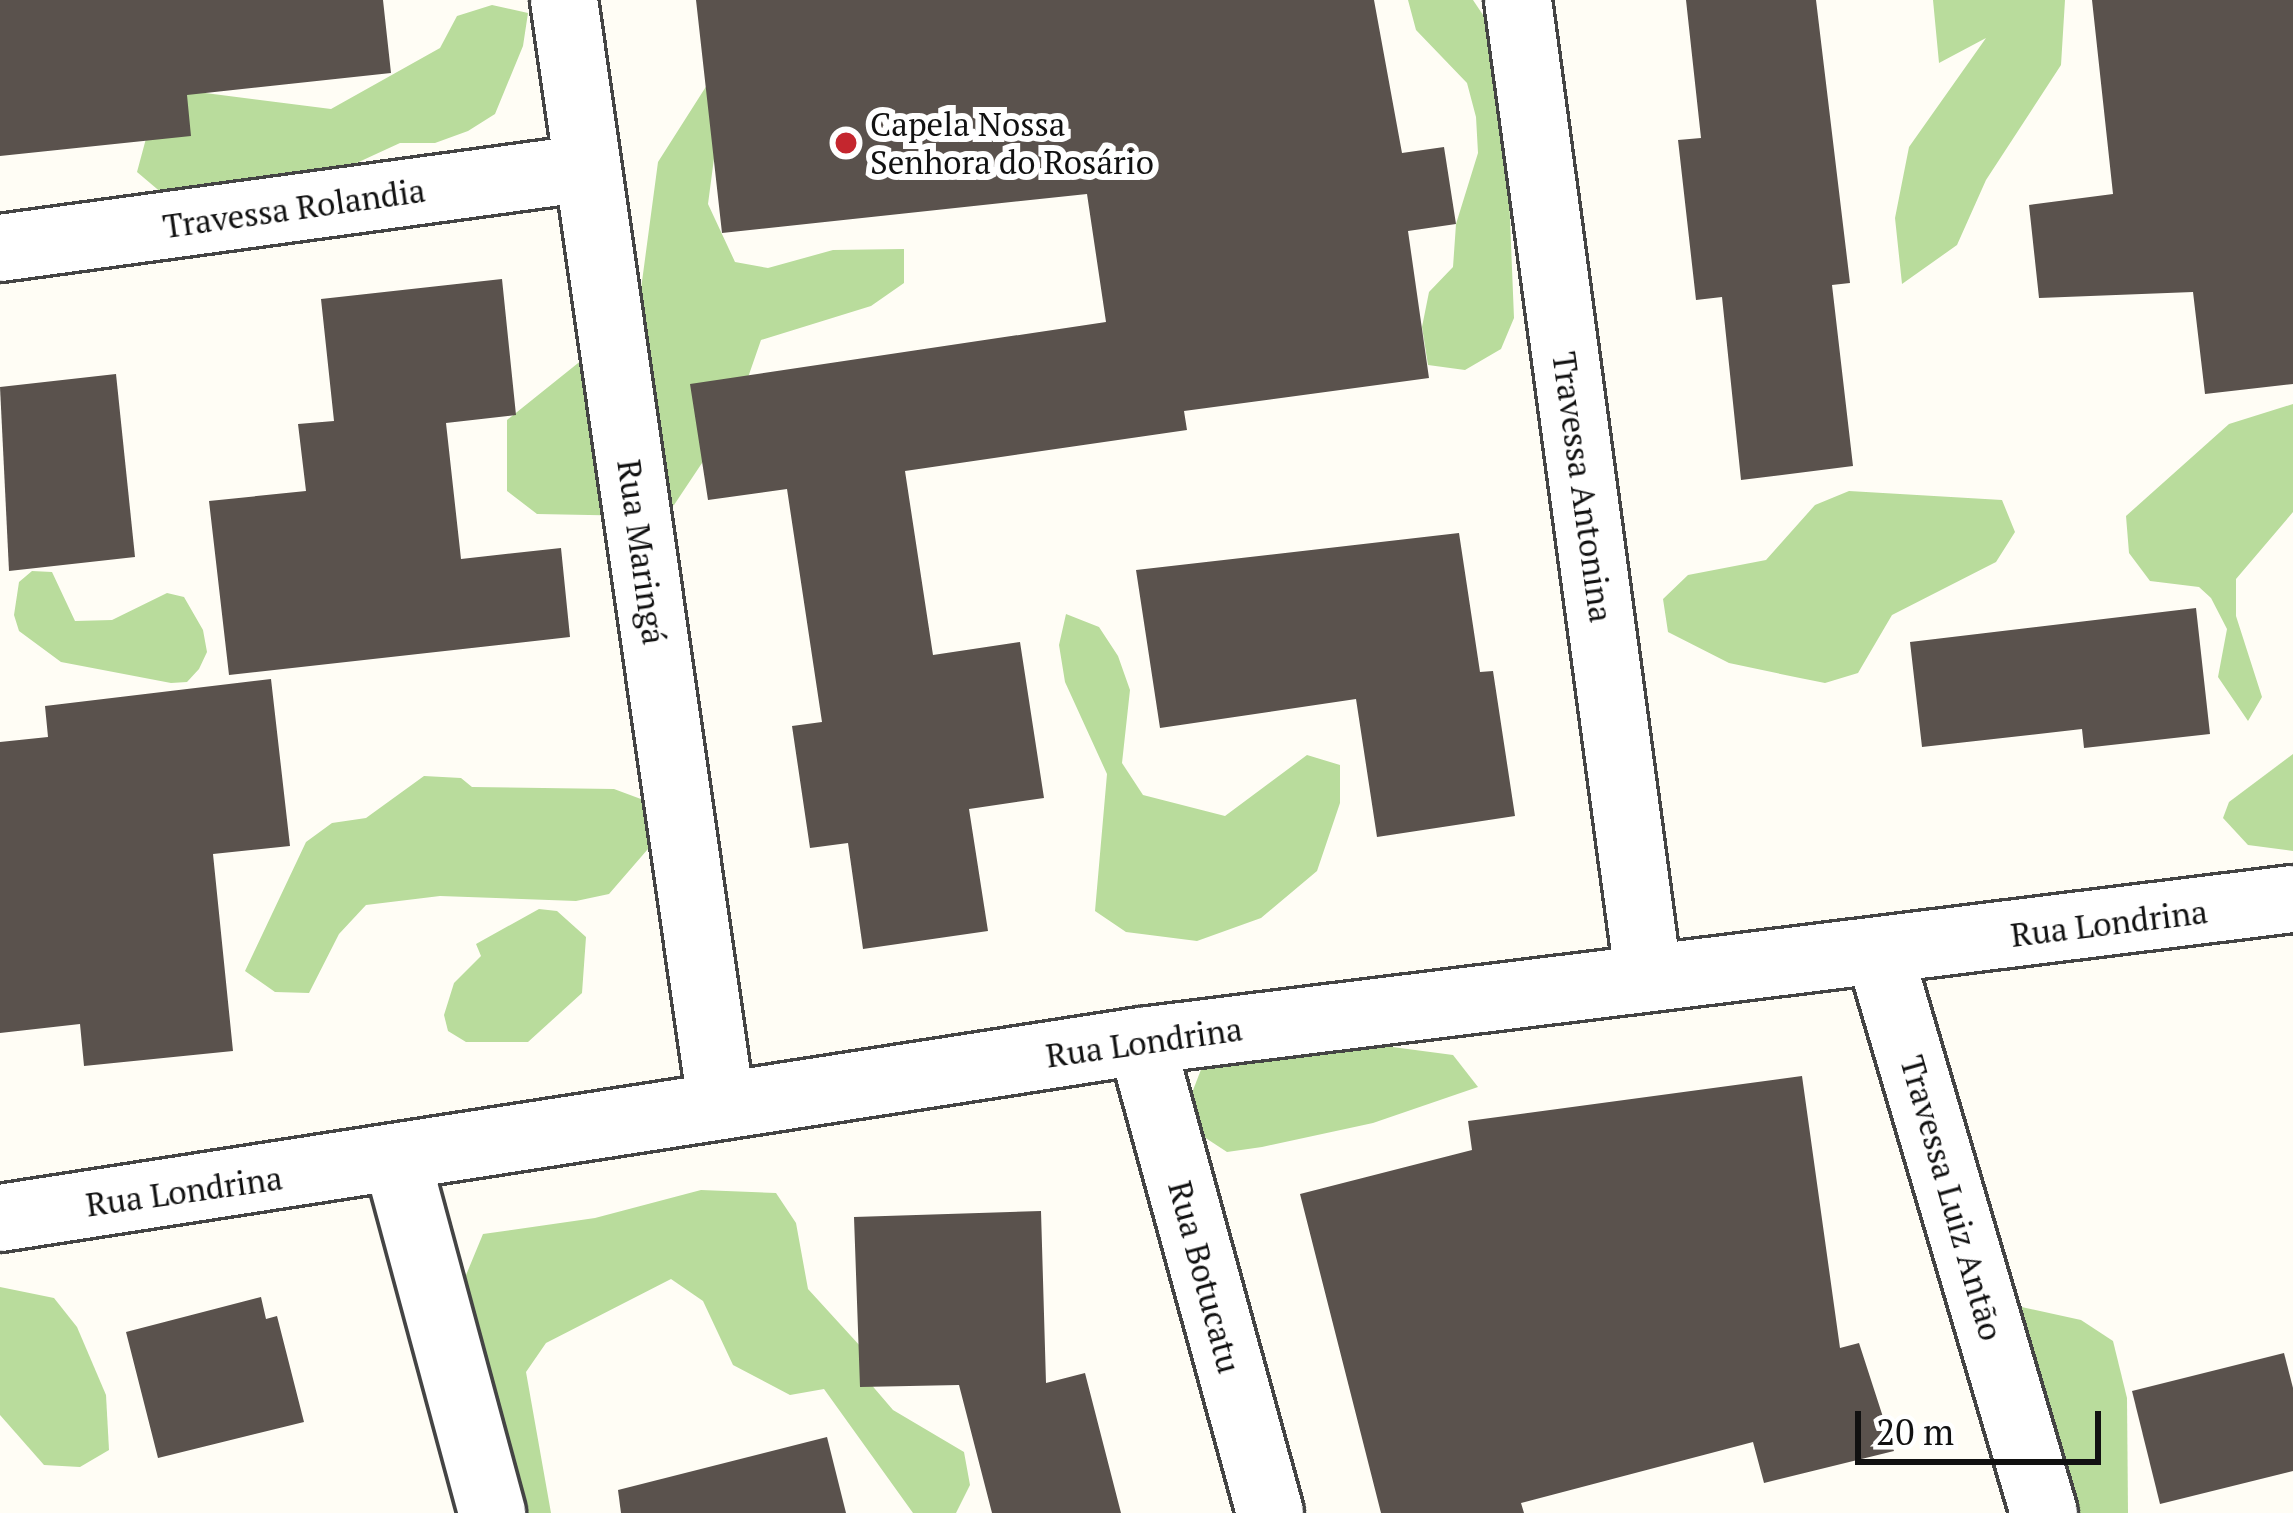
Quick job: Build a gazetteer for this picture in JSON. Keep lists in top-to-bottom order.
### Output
{
  "streets": {
    "street": [
      "Travessa Rolandia",
      "Travessa Antonina",
      "Rua Maringá",
      "Rua Londrina",
      "Travessa Luiz Antão",
      "Rua Botucatu"
    ]
  },
  "crossings": [
    ["Travessa Rolandia", "Rua Maringá"],
    ["Travessa Antonina", "Rua Londrina"],
    ["Rua Maringá", "Rua Londrina"],
    ["Rua Londrina", "Travessa Luiz Antão"],
    ["Rua Londrina", "Rua Botucatu"]
  ],
  "places": ["Capela Nossa Senhora do Rosário"],
  "scale_bar": "20 m"
}
